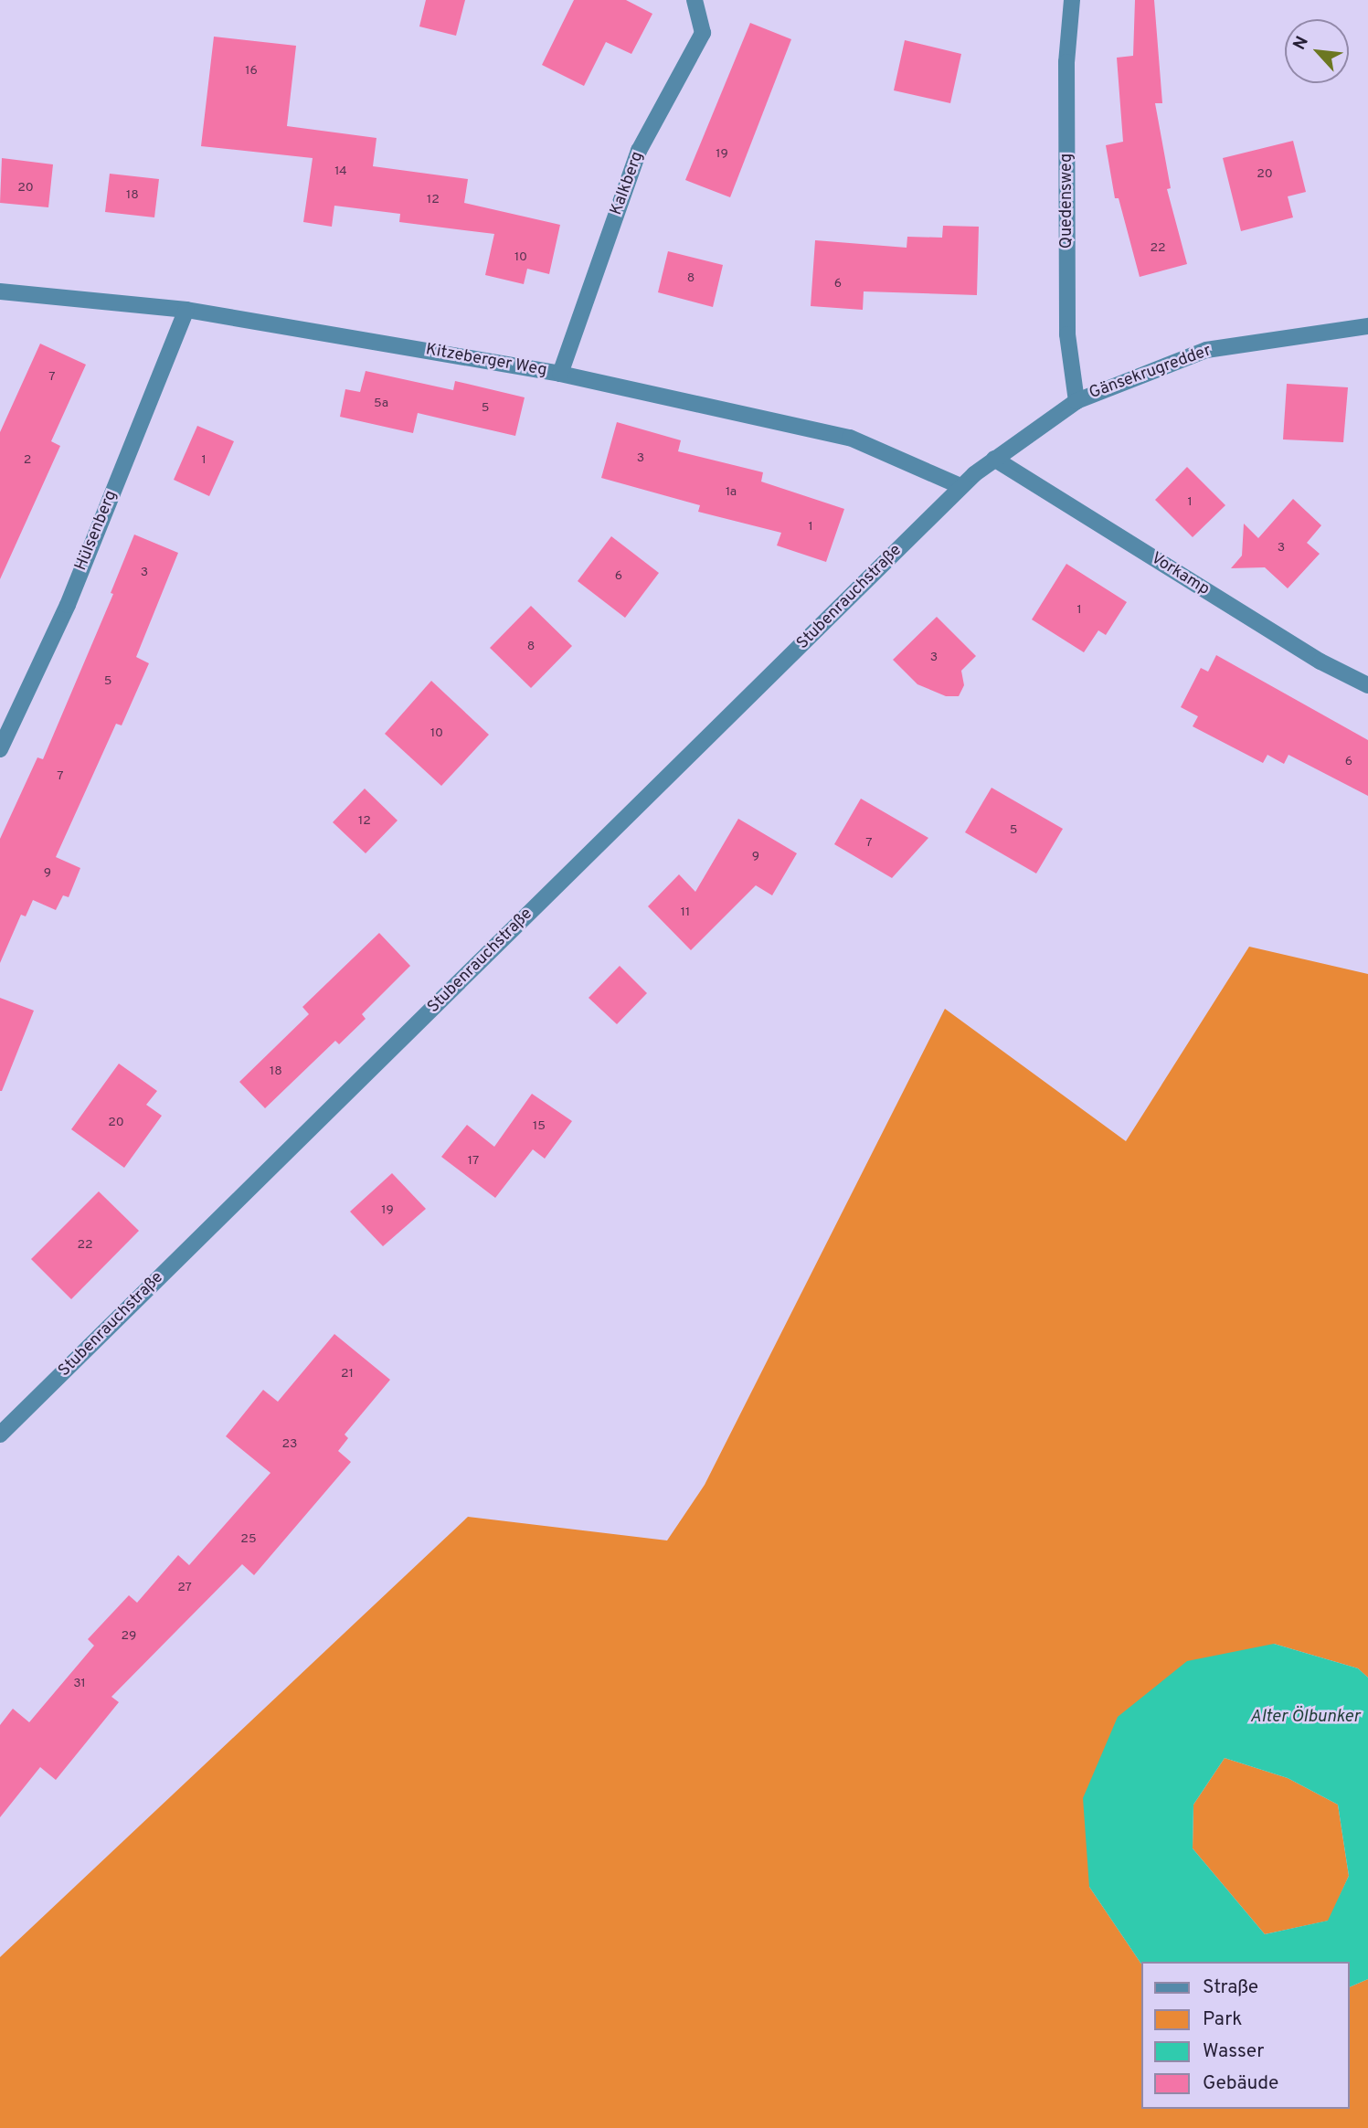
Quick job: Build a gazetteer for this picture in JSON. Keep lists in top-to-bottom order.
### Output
{
  "streets": {
    "street": [
      "Kalkberg",
      "Quedensweg",
      "Kitzeberger Weg",
      "Gänsekrugredder",
      "Hülsenberg",
      "Vorkamp",
      "Stubenrauchstraße"
    ]
  },
  "crossings": [
    ["Kalkberg", "Kitzeberger Weg"],
    ["Quedensweg", "Gänsekrugredder"],
    ["Kitzeberger Weg", "Gänsekrugredder"],
    ["Kitzeberger Weg", "Hülsenberg"],
    ["Kitzeberger Weg", "Stubenrauchstraße"],
    ["Gänsekrugredder", "Vorkamp"],
    ["Gänsekrugredder", "Stubenrauchstraße"]
  ],
  "water": ["Alter Ölbunker"],
  "house_numbers": [
    "16",
    "19",
    "14",
    "20",
    "20",
    "18",
    "12",
    "22",
    "10",
    "8",
    "6",
    "7",
    "5a",
    "5",
    "3",
    "2",
    "1",
    "1a",
    "1",
    "1",
    "3",
    "3",
    "6",
    "1",
    "8",
    "3",
    "5",
    "10",
    "6",
    "7",
    "12",
    "5",
    "7",
    "9",
    "9",
    "11",
    "18",
    "20",
    "15",
    "17",
    "19",
    "22",
    "21",
    "23",
    "25",
    "27",
    "29",
    "31"
  ],
  "legend": [
    "Straße",
    "Park",
    "Wasser",
    "Gebäude"
  ],
  "north": "top left"
}
